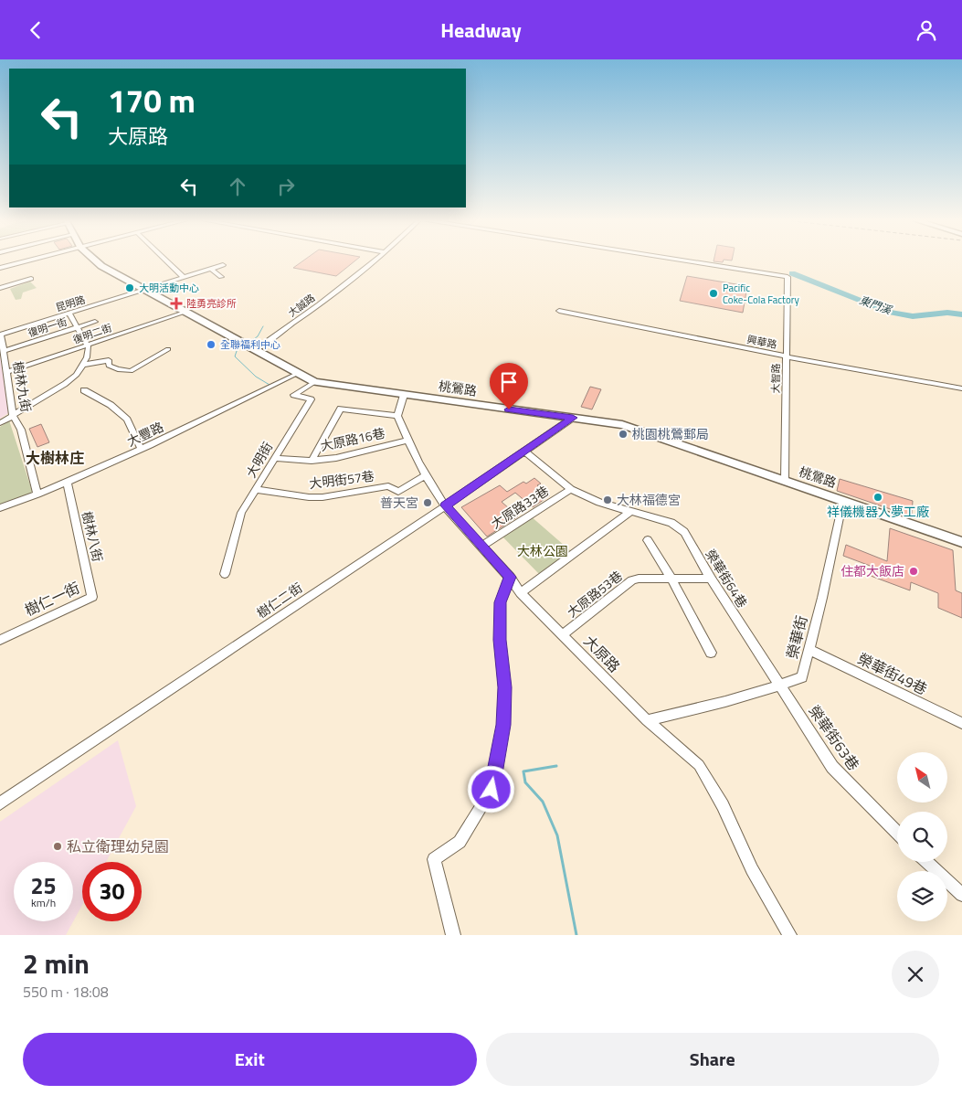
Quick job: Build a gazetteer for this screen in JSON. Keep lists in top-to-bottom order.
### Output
{
  "streets": {
    "main road": ["桃鶯路"],
    "street": [
      "昆明路",
      "大誠路",
      "復明一街",
      "復明二街",
      "興華路",
      "大智路",
      "樹林九街",
      "大豐路",
      "大原路16巷",
      "大明街",
      "大明街57巷",
      "大原路33巷",
      "樹林八街",
      "榮華街64巷",
      "大原路53巷",
      "樹仁一街",
      "樹仁二街",
      "榮華街",
      "大原路",
      "榮華街49巷",
      "榮華街63巷"
    ]
  },
  "crossings": [
    ["昆明路", "樹林九街"],
    ["昆明路", "桃鶯路"],
    ["大誠路", "桃鶯路"],
    ["復明一街", "樹林九街"],
    ["復明二街", "樹林九街"],
    ["復明二街", "桃鶯路"],
    ["興華路", "大智路"],
    ["大智路", "桃鶯路"],
    ["樹林九街", "大豐路"],
    ["桃鶯路", "大豐路"],
    ["桃鶯路", "大明街"],
    ["桃鶯路", "樹仁二街"],
    ["桃鶯路", "榮華街"],
    ["大豐路", "樹林八街"],
    ["大原路16巷", "大明街"],
    ["大原路16巷", "大原路"],
    ["大明街", "大明街57巷"],
    ["大明街57巷", "大原路"],
    ["大原路33巷", "榮華街64巷"],
    ["大原路33巷", "大原路"],
    ["樹林八街", "樹仁一街"],
    ["榮華街64巷", "大原路53巷"],
    ["榮華街64巷", "樹仁二街"],
    ["榮華街64巷", "榮華街"],
    ["榮華街64巷", "榮華街63巷"],
    ["大原路53巷", "大原路"],
    ["樹仁二街", "大原路"],
    ["榮華街", "大原路"],
    ["榮華街", "榮華街49巷"],
    ["榮華街", "榮華街63巷"]
  ],
  "districts": ["大樹林庄"],
  "water": ["東門溪"],
  "parks": ["大林公園"],
  "places": {
    "other": [
      "大明活動中心",
      "Pacific Coke-Cola Factory",
      "全聯福利中心",
      "桃園桃鶯郵局",
      "祥儀機器人夢工廠",
      "大林福德宮",
      "普天宮",
      "住都大飯店",
      "私立衛理幼兒園"
    ],
    "health": ["陸勇亮診所"]
  },
  "north": "top left",
  "page": {
    "header": "Headway",
    "turn": ["170 m", "大原路"],
    "speed": "25 km/h",
    "limit": "30",
    "heading": ["2 min", "550 m · 18:08"],
    "buttons": ["Exit", "Share"]
  }
}
